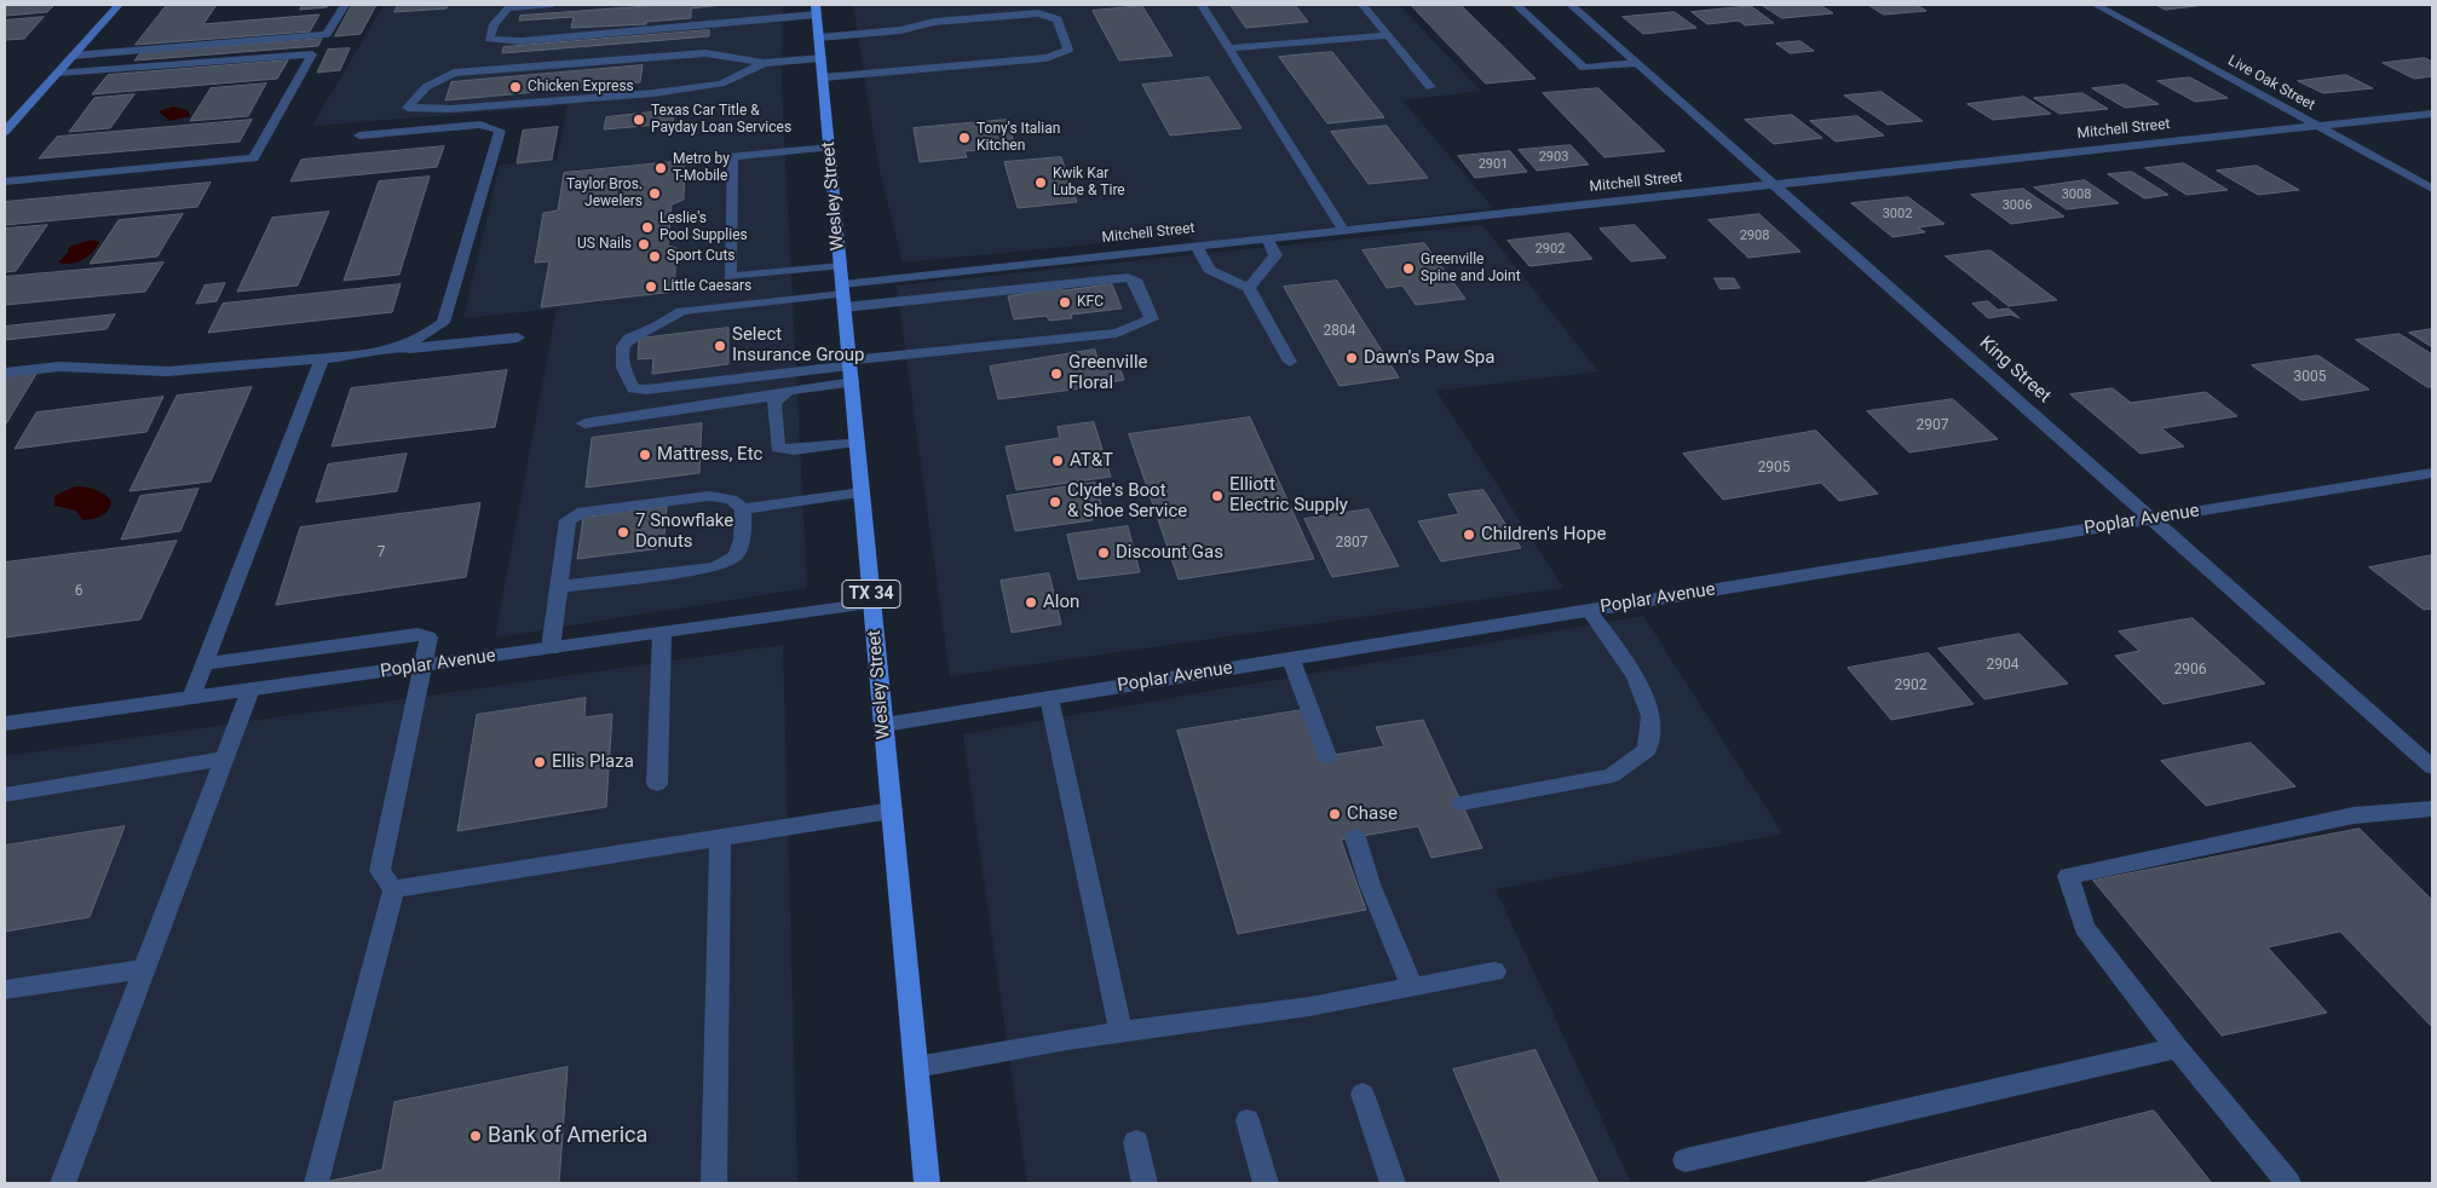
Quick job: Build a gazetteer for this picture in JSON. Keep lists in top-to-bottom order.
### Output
{
  "streets": {
    "main road": ["Wesley Street", "TX 34"],
    "street": [
      "Live Oak Street",
      "Mitchell Street",
      "King Street",
      "Poplar Avenue"
    ]
  },
  "crossings": [
    ["Live Oak Street", "Mitchell Street"],
    ["Mitchell Street", "Wesley Street"],
    ["Mitchell Street", "King Street"],
    ["Wesley Street", "Poplar Avenue"],
    ["King Street", "Poplar Avenue"]
  ],
  "places": [
    "Chicken Express",
    "Texas Car Title & Payday Loan Services",
    "Tony's Italian Kitchen",
    "Metro by T-Mobile",
    "Kwik Kar Lube & Tire",
    "Taylor Bros. Jewelers",
    "Leslie's Pool Supplies",
    "US Nails",
    "Sport Cuts",
    "Greenville Spine and Joint",
    "Little Caesars",
    "KFC",
    "Select Insurance Group",
    "Dawn's Paw Spa",
    "Greenville Floral",
    "Mattress, Etc",
    "AT&T",
    "Elliott Electric Supply",
    "Clyde's Boot & Shoe Service",
    "7 Snowflake Donuts",
    "Children's Hope",
    "Discount Gas",
    "Alon",
    "Ellis Plaza",
    "Chase",
    "Bank of America"
  ],
  "house_numbers": [
    "2903",
    "2901",
    "3008",
    "3006",
    "3002",
    "2908",
    "2902",
    "2804",
    "3005",
    "2907",
    "2905",
    "2807",
    "7",
    "6",
    "2904",
    "2906",
    "2902"
  ]
}
